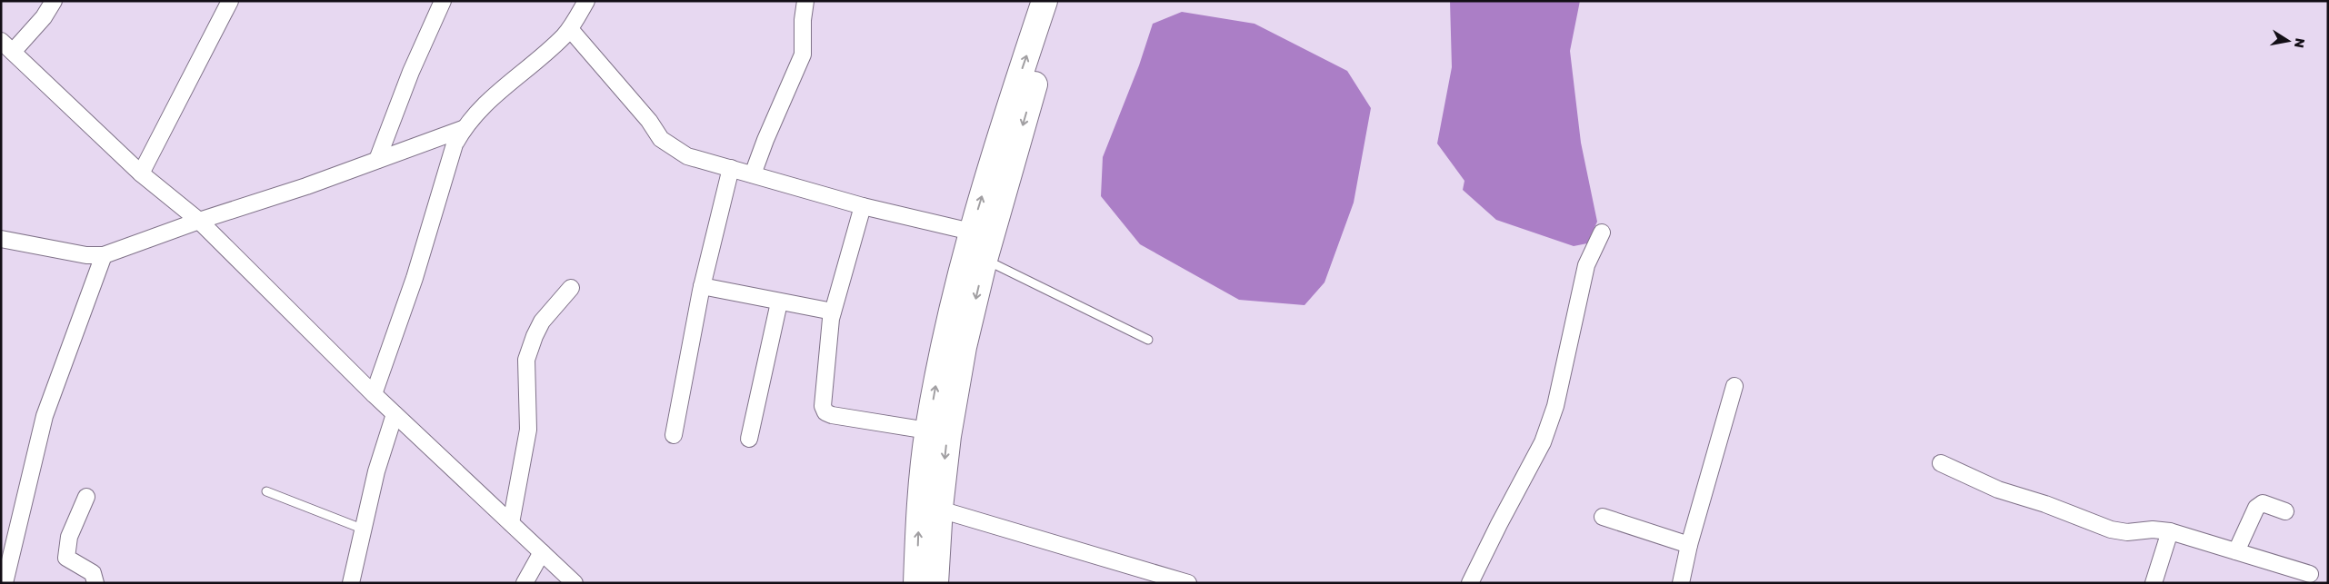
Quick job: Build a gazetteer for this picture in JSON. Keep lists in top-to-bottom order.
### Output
{
  "north": "right"
}
